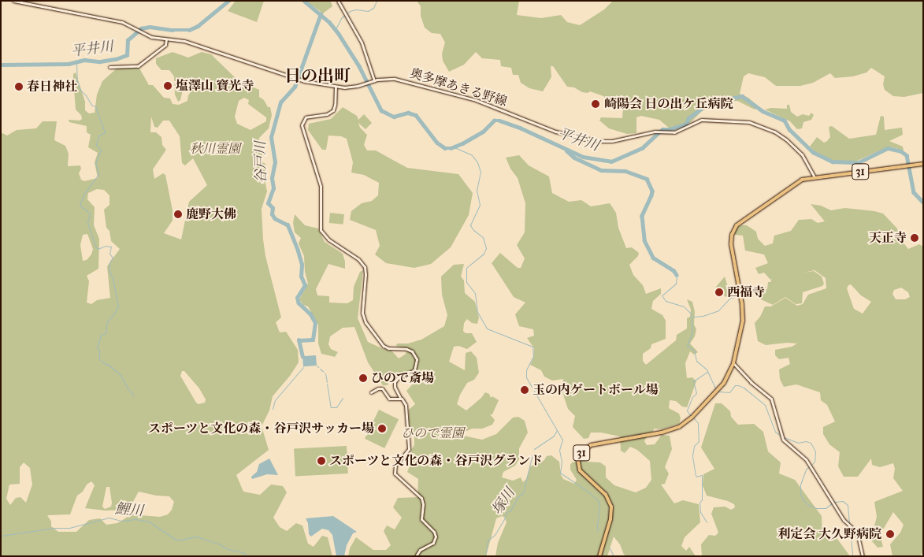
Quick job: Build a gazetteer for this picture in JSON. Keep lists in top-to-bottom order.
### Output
{
  "streets": {
    "main road": ["奥多摩あきる野線", "31"]
  },
  "crossings": [
    ["奥多摩あきる野線", "31"]
  ],
  "districts": ["日の出町"],
  "water": [
    "平井川",
    "谷戸川",
    "塚川",
    "鯉川"
  ],
  "parks": ["秋川霊園", "ひので霊園"],
  "places": [
    "塩澤山 寶光寺",
    "春日神社",
    "崎陽会 日の出ケ丘病院",
    "鹿野大佛",
    "天正寺",
    "西福寺",
    "ひので斎場",
    "玉の内ゲートボール場",
    "スポーツと文化の森・谷戸沢サッカー場",
    "スポーツと文化の森・谷戸沢グランド",
    "利定会 大久野病院"
  ]
}
